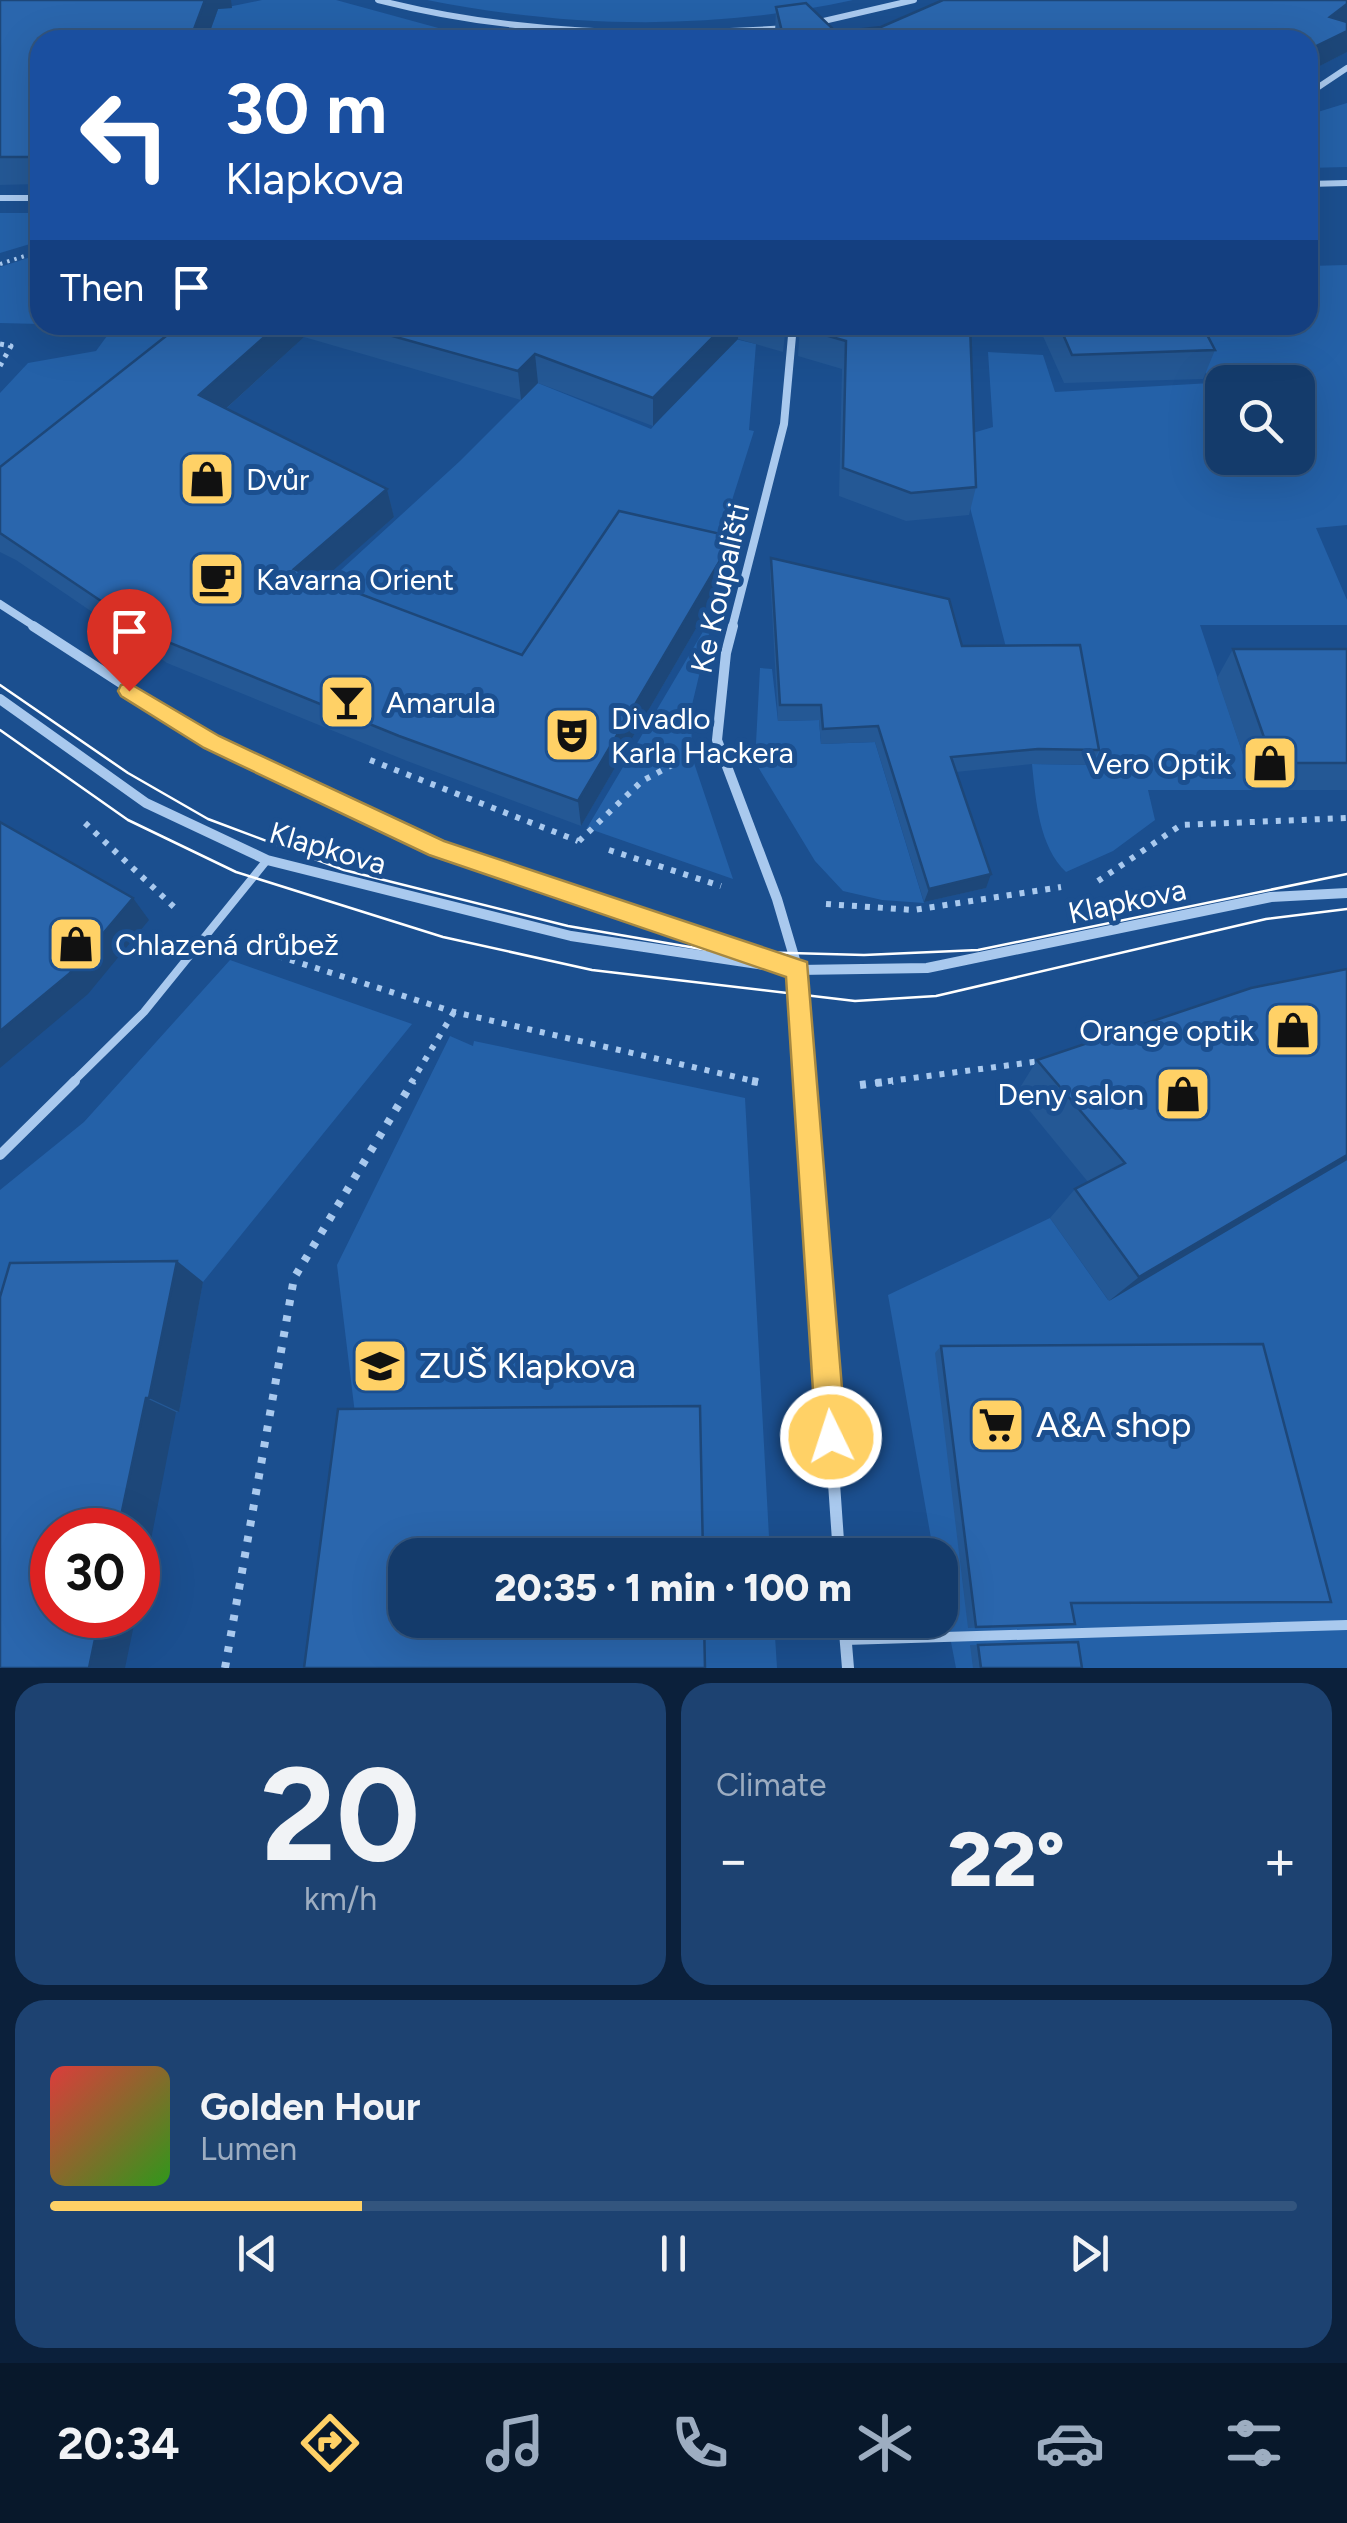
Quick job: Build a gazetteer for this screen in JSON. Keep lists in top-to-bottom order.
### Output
{
  "streets": {
    "street": ["Ke Koupališti", "Klapkova"]
  },
  "crossings": [
    ["Ke Koupališti", "Klapkova"]
  ],
  "places": {
    "shop": [
      "Dvůr",
      "Vero Optik",
      "Chlazená drůbež",
      "Orange optik",
      "Deny salon"
    ],
    "cafe": ["Kavarna Orient"],
    "bar": ["Amarula"],
    "theatre": ["Divadlo Karla Hackera"],
    "school or university": ["ZUŠ Klapkova"],
    "supermarket": ["A&A shop"]
  },
  "page": {
    "turn": ["30 m", "Klapkova"],
    "then": "Then",
    "limit": "30",
    "trip": "20:35 · 1 min · 100 m",
    "tile": [
      ["20", "km/h"],
      "Climate"
    ],
    "heat": ["−", "22°", "+"],
    "song": ["Golden Hour", "Lumen"],
    "tabs": "20:34"
  }
}
